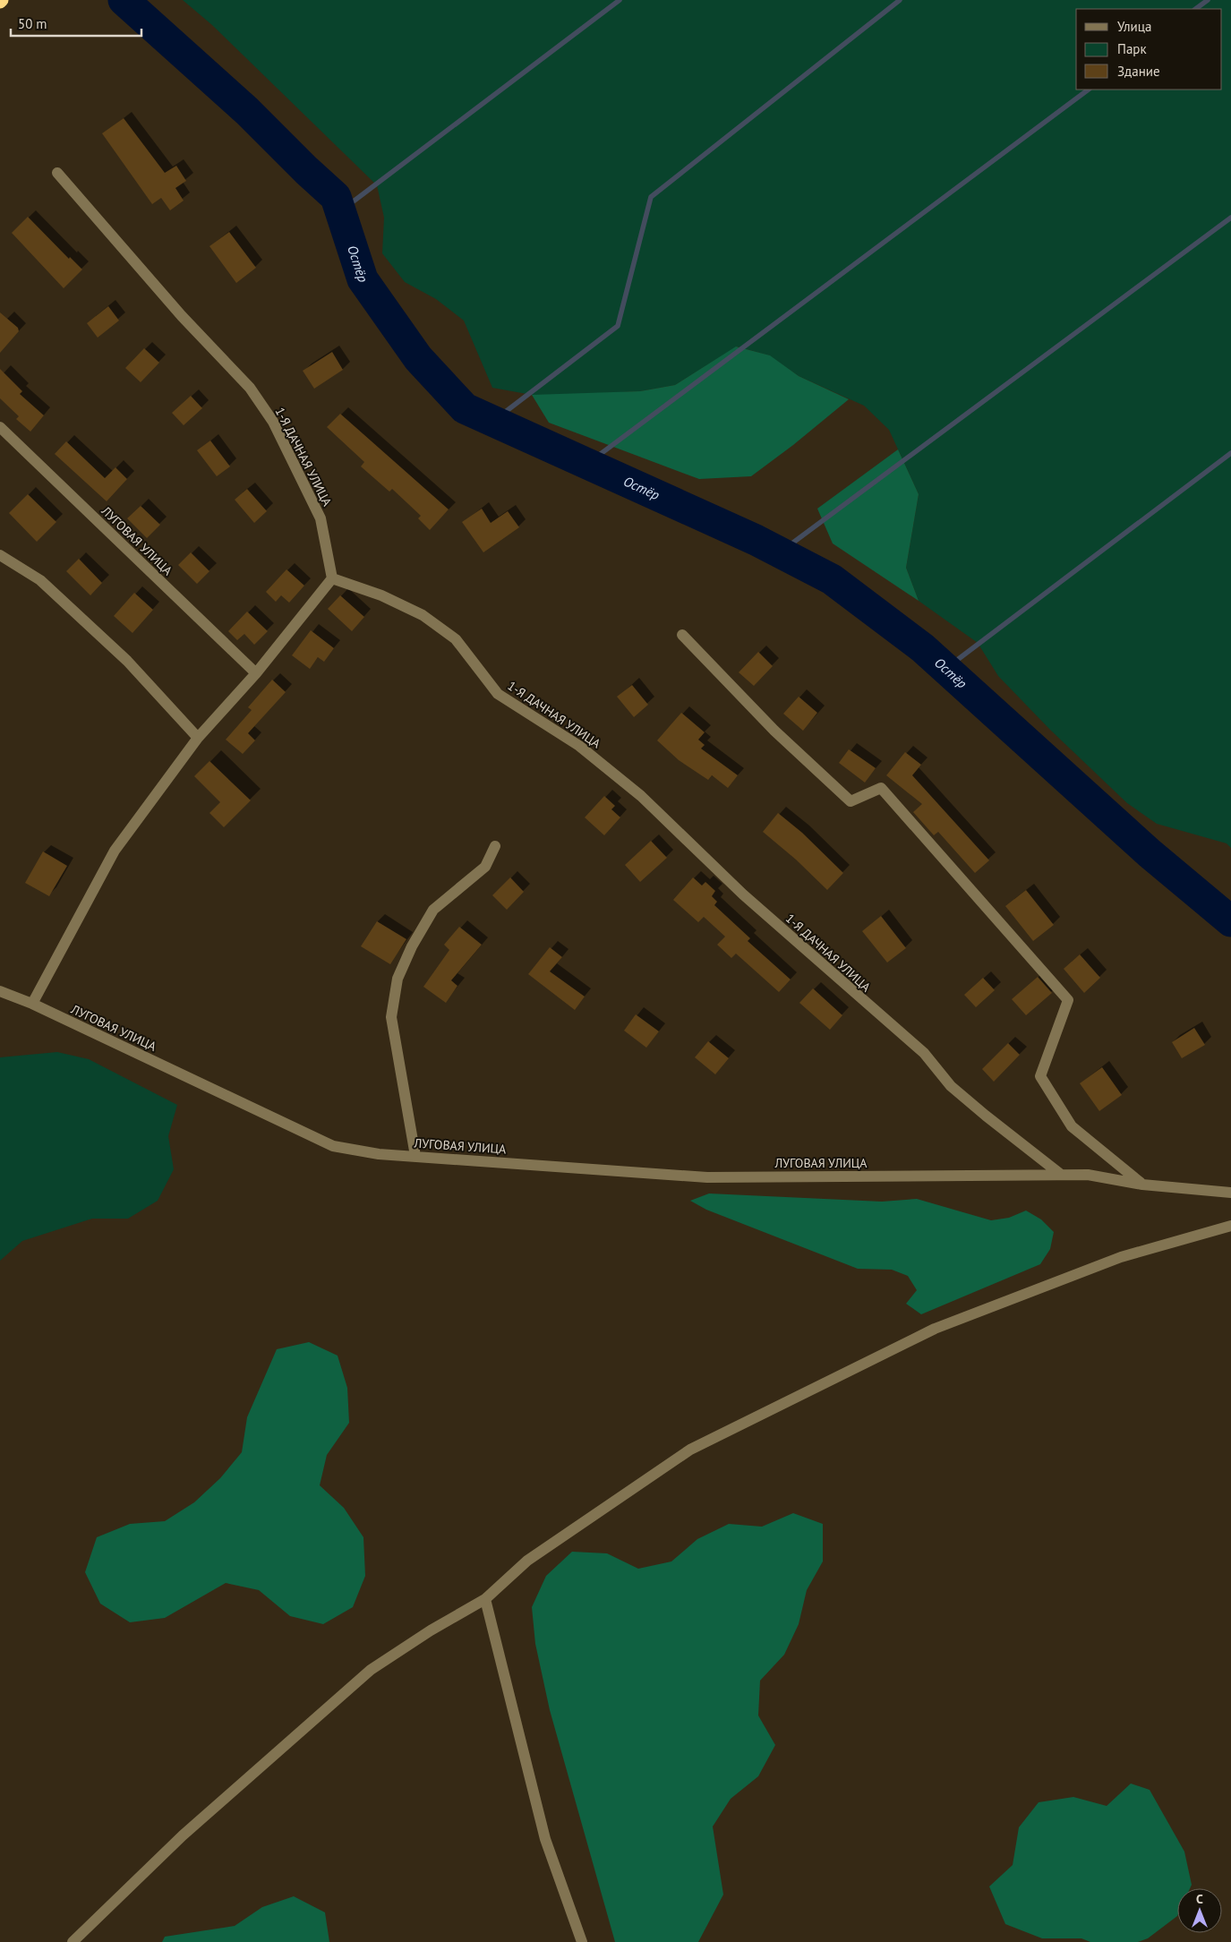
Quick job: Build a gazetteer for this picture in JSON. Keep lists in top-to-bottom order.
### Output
{
  "streets": {
    "street": ["1-Я ДАЧНАЯ УЛИЦА", "ЛУГОВАЯ УЛИЦА"]
  },
  "crossings": [
    ["1-Я ДАЧНАЯ УЛИЦА", "ЛУГОВАЯ УЛИЦА"]
  ],
  "water": ["Остёр"],
  "legend": ["Улица", "Парк", "Здание"],
  "scale_bar": "50 m",
  "north": "top"
}
